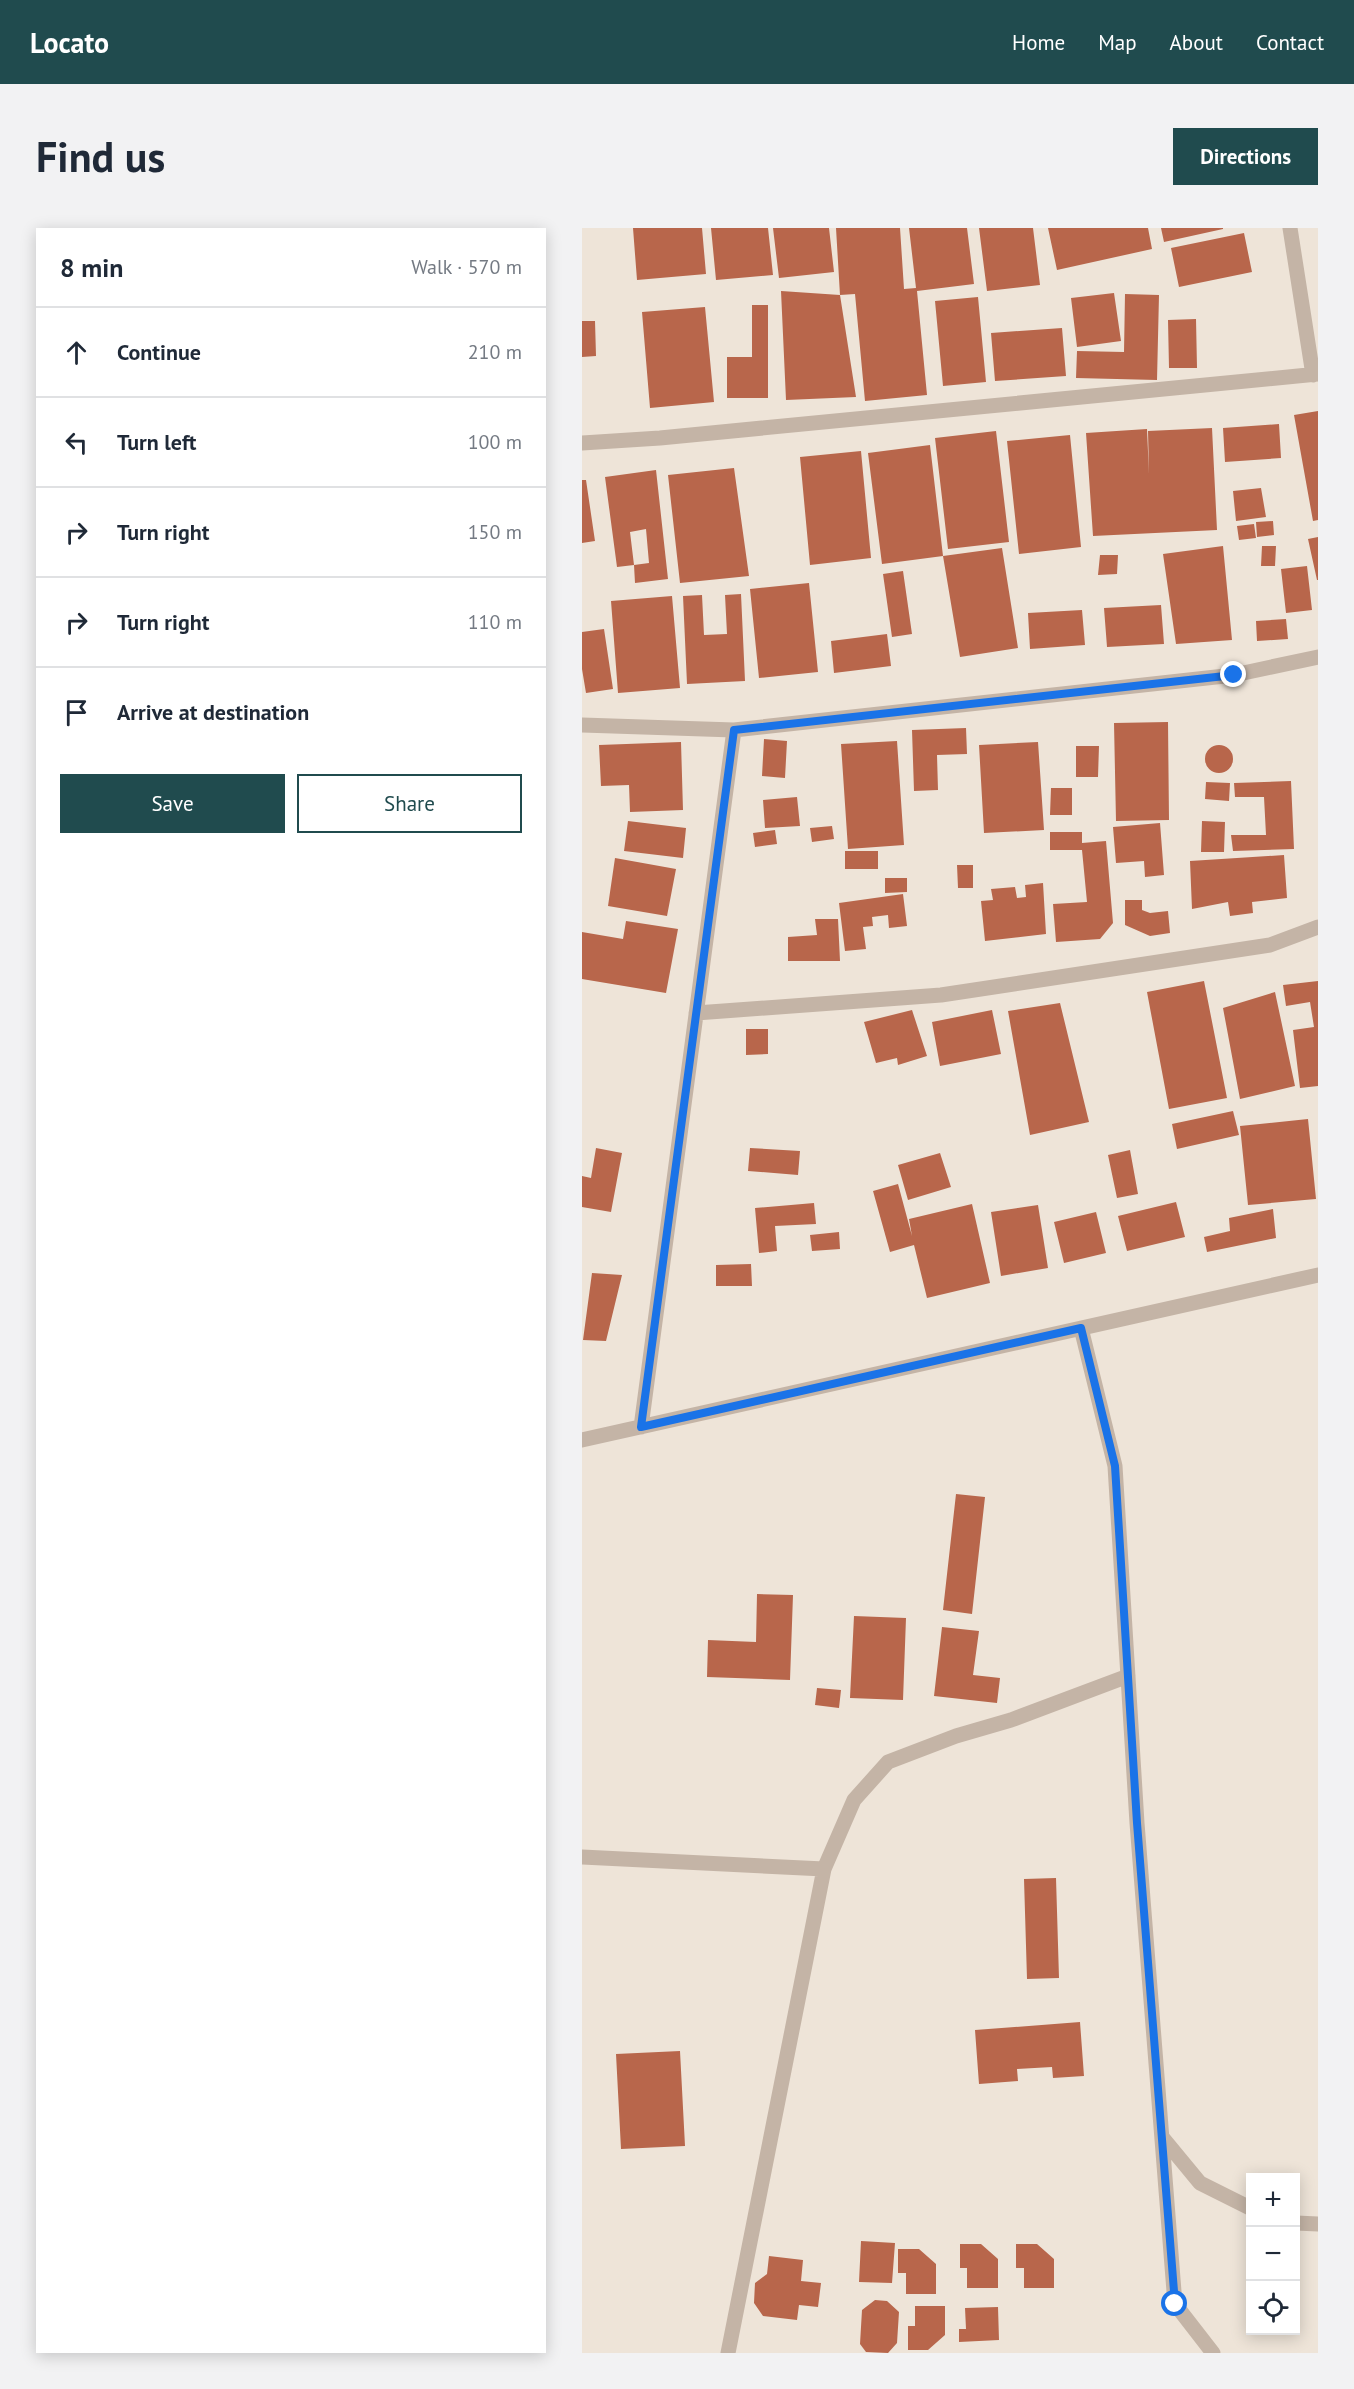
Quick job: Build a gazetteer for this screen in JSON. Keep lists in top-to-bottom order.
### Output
{
  "page": {
    "header": "Locato",
    "nav": [
      "Home",
      "Map",
      "About",
      "Contact"
    ],
    "buttons": [
      "Directions",
      ["Save", "Share"]
    ],
    "title": "Find us",
    "heading": ["8 min", "Walk · 570 m"],
    "list": [
      ["Continue", "210 m"],
      ["Turn left", "100 m"],
      ["Turn right", "150 m"],
      ["Turn right", "110 m"],
      "Arrive at destination"
    ],
    "map_buttons": ["+", "−"]
  }
}
